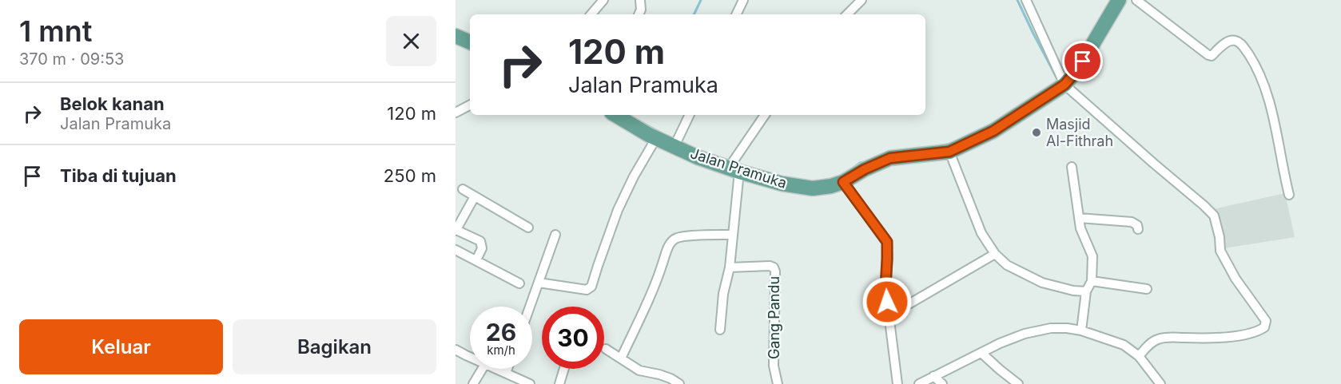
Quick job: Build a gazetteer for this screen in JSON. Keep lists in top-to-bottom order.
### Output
{
  "streets": {
    "main road": ["Jalan Pramuka"],
    "street": ["Gang Pandu"]
  },
  "places": ["Masjid Al-Fithrah"],
  "page": {
    "heading": ["1 mnt", "370 m · 09:53"],
    "turn": ["120 m", "Jalan Pramuka"],
    "list": [
      {
        "name": "Belok kanan",
        "note": "Jalan Pramuka",
        "value": "120 m"
      },
      {
        "name": "Tiba di tujuan",
        "value": "250 m"
      }
    ],
    "speed": "26 km/h",
    "limit": "30",
    "buttons": ["Keluar", "Bagikan"]
  }
}
